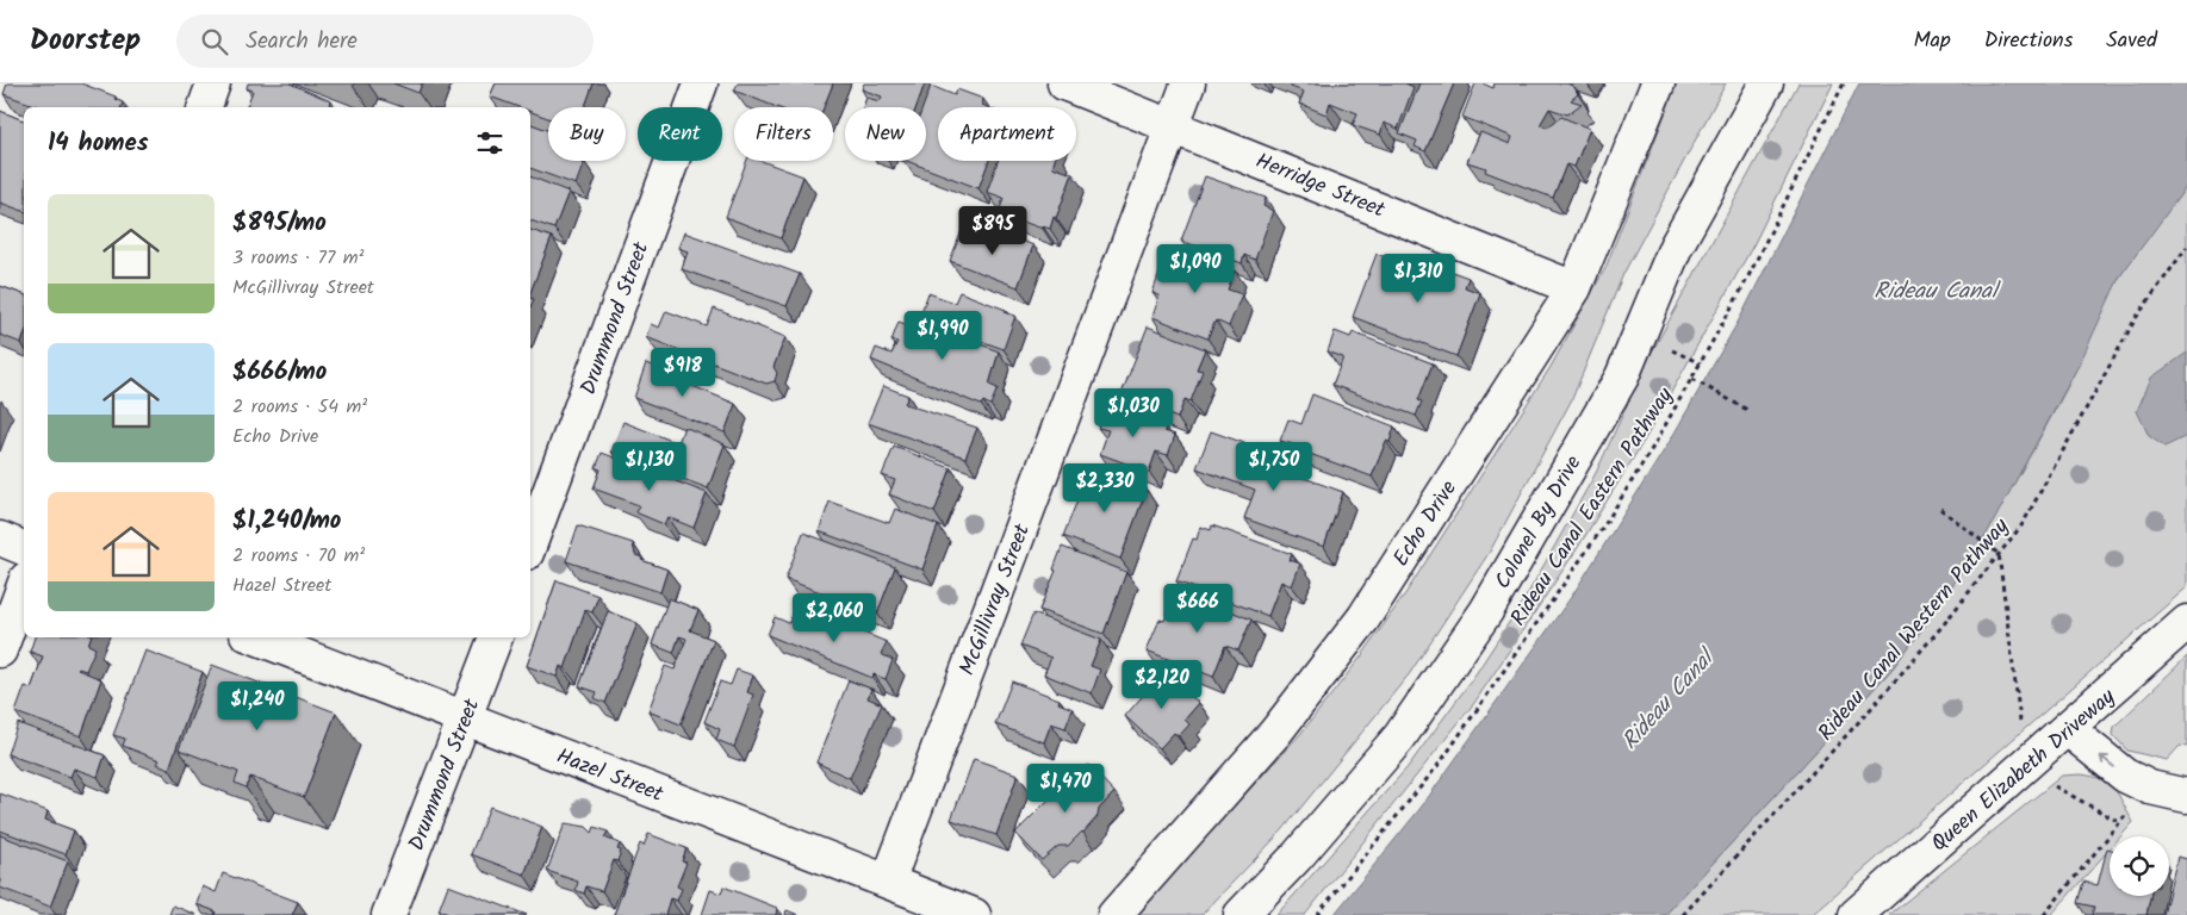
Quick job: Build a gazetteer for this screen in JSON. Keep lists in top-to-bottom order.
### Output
{
  "streets": {
    "street": [
      "Herridge Street",
      "Drummond Street",
      "Colonel By Drive",
      "Echo Drive",
      "McGillivray Street",
      "Queen Elizabeth Driveway",
      "Hazel Street"
    ],
    "path": ["Rideau Canal Eastern Pathway", "Rideau Canal Western Pathway"]
  },
  "crossings": [
    ["Herridge Street", "Echo Drive"],
    ["Herridge Street", "McGillivray Street"],
    ["Drummond Street", "Hazel Street"],
    ["McGillivray Street", "Hazel Street"]
  ],
  "water": ["Rideau Canal"],
  "page": {
    "header": "Doorstep",
    "search": "Search here",
    "nav": ["Map", "Directions", "Saved"],
    "chip": [
      "Buy",
      "Rent",
      "Filters",
      "New",
      "Apartment"
    ],
    "heading": "14 homes",
    "list": [
      {
        "name": "$895/mo",
        "note": "3 rooms · 77 m² · McGillivray Street"
      },
      {
        "name": "$666/mo",
        "note": "2 rooms · 54 m² · Echo Drive"
      },
      {
        "name": "$1,240/mo",
        "note": "2 rooms · 70 m² · Hazel Street"
      }
    ],
    "price": [
      "$895",
      "$1,090",
      "$1,310",
      "$1,990",
      "$918",
      "$1,030",
      "$1,130",
      "$1,750",
      "$2,330",
      "$666",
      "$2,060",
      "$2,120",
      "$1,240",
      "$1,470"
    ]
  }
}
